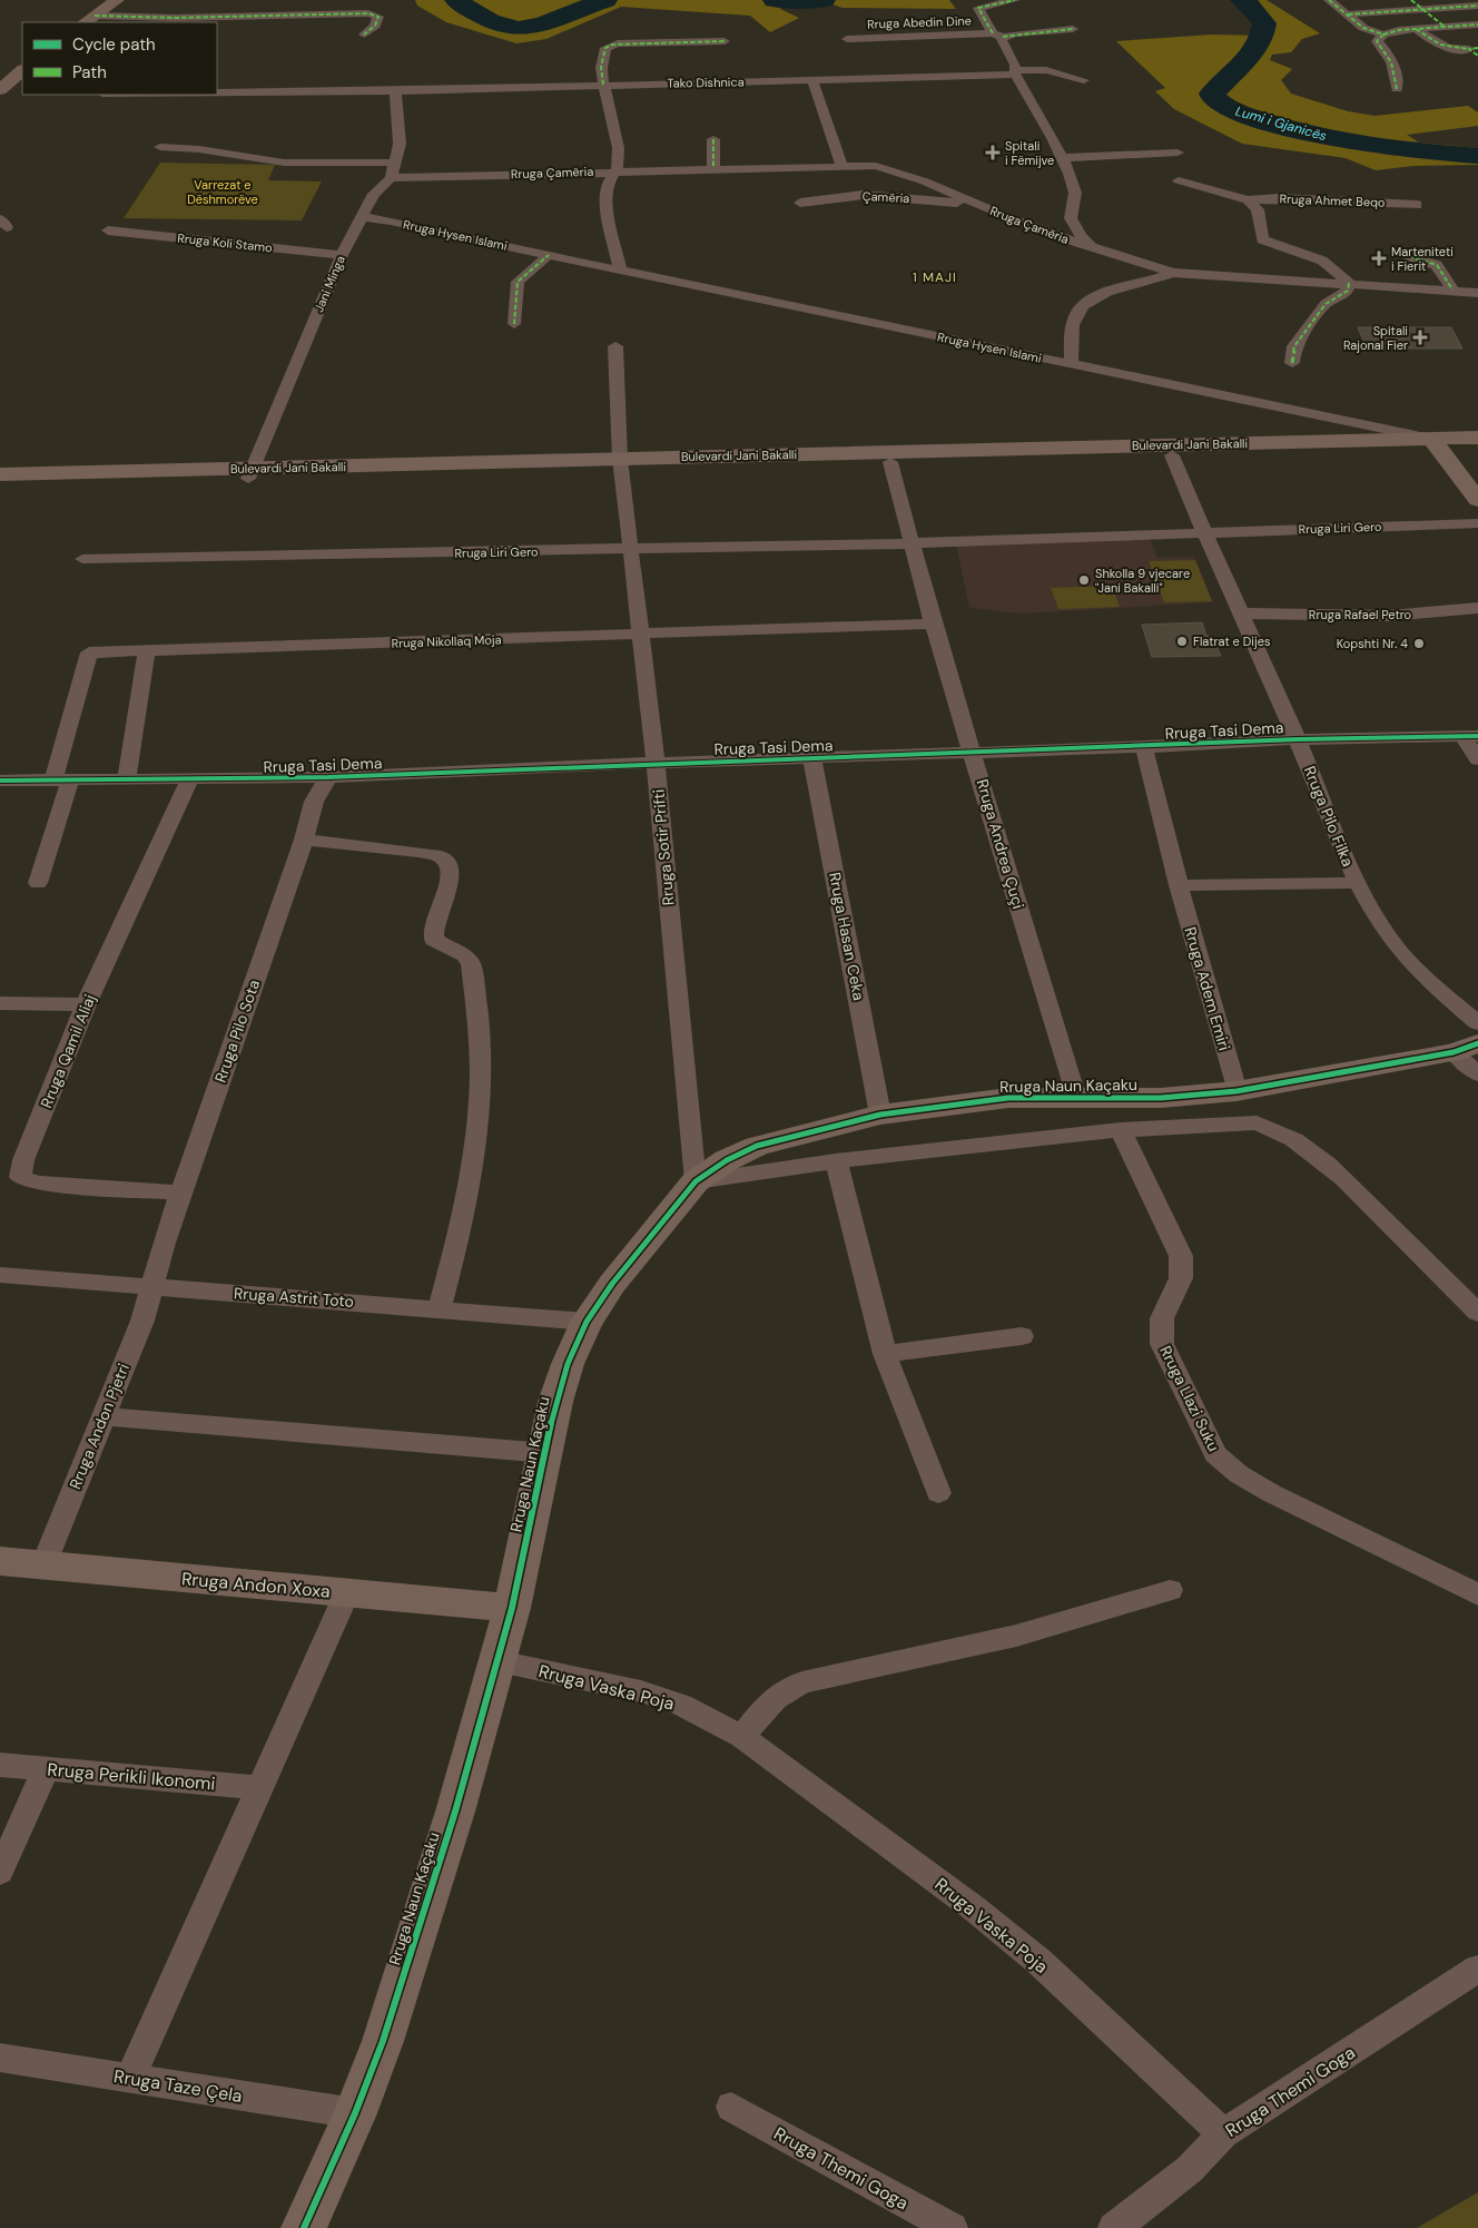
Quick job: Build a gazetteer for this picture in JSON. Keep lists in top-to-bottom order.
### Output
{
  "streets": {
    "main road": ["Bulevardi Jani Bakalli", "Rruga Naun Kaçaku", "Rruga Andon Xoxa"],
    "street": [
      "Rruga Abedin Dine",
      "Tako Dishnica",
      "Rruga Çamëria",
      "Çamëria",
      "Rruga Ahmet Beqo",
      "Rruga Hysen Islami",
      "Rruga Koli Stamo",
      "Jani Minga",
      "Rruga Liri Gero",
      "Rruga Rafael Petro",
      "Rruga Nikollaq Moja",
      "Rruga Tasi Dema",
      "Rruga Pilo Filka",
      "Rruga Andrea Çuçi",
      "Rruga Sotir Prifti",
      "Rruga Hasan Ceka",
      "Rruga Adem Emiri",
      "Rruga Pilo Sota",
      "Rruga Qamil Aliaj",
      "Rruga Astrit Toto",
      "Rruga Llazi Suku",
      "Rruga Andon Pjetri",
      "Rruga Vaska Poja",
      "Rruga Perikli Ikonomi",
      "Rruga Taze Çela",
      "Rruga Themi Goga"
    ]
  },
  "crossings": [
    ["Rruga Çamëria", "Çamëria"],
    ["Rruga Çamëria", "Rruga Ahmet Beqo"],
    ["Rruga Çamëria", "Jani Minga"],
    ["Rruga Hysen Islami", "Jani Minga"],
    ["Rruga Hysen Islami", "Bulevardi Jani Bakalli"],
    ["Rruga Koli Stamo", "Jani Minga"],
    ["Jani Minga", "Bulevardi Jani Bakalli"],
    ["Bulevardi Jani Bakalli", "Rruga Pilo Filka"],
    ["Bulevardi Jani Bakalli", "Rruga Andrea Çuçi"],
    ["Bulevardi Jani Bakalli", "Rruga Sotir Prifti"],
    ["Rruga Liri Gero", "Rruga Pilo Filka"],
    ["Rruga Liri Gero", "Rruga Andrea Çuçi"],
    ["Rruga Liri Gero", "Rruga Sotir Prifti"],
    ["Rruga Rafael Petro", "Rruga Pilo Filka"],
    ["Rruga Nikollaq Moja", "Rruga Tasi Dema"],
    ["Rruga Nikollaq Moja", "Rruga Andrea Çuçi"],
    ["Rruga Nikollaq Moja", "Rruga Sotir Prifti"],
    ["Rruga Tasi Dema", "Rruga Pilo Filka"],
    ["Rruga Tasi Dema", "Rruga Andrea Çuçi"],
    ["Rruga Tasi Dema", "Rruga Sotir Prifti"],
    ["Rruga Tasi Dema", "Rruga Hasan Ceka"],
    ["Rruga Tasi Dema", "Rruga Adem Emiri"],
    ["Rruga Tasi Dema", "Rruga Pilo Sota"],
    ["Rruga Tasi Dema", "Rruga Qamil Aliaj"],
    ["Rruga Andrea Çuçi", "Rruga Naun Kaçaku"],
    ["Rruga Sotir Prifti", "Rruga Naun Kaçaku"],
    ["Rruga Hasan Ceka", "Rruga Naun Kaçaku"],
    ["Rruga Adem Emiri", "Rruga Naun Kaçaku"],
    ["Rruga Pilo Sota", "Rruga Qamil Aliaj"],
    ["Rruga Pilo Sota", "Rruga Astrit Toto"],
    ["Rruga Pilo Sota", "Rruga Andon Pjetri"],
    ["Rruga Naun Kaçaku", "Rruga Astrit Toto"],
    ["Rruga Naun Kaçaku", "Rruga Andon Xoxa"],
    ["Rruga Naun Kaçaku", "Rruga Vaska Poja"],
    ["Rruga Naun Kaçaku", "Rruga Taze Çela"],
    ["Rruga Astrit Toto", "Rruga Andon Pjetri"],
    ["Rruga Andon Pjetri", "Rruga Andon Xoxa"],
    ["Rruga Vaska Poja", "Rruga Themi Goga"]
  ],
  "districts": ["1 MAJI"],
  "water": ["Lumi i Gjanicës"],
  "parks": ["Varrezat e Dëshmorëve"],
  "places": {
    "health": ["Spitali i Fëmijve", "Marteniteti i Fierit", "Spitali Rajonal Fier"],
    "other": ["Shkolla 9 vjecare \"Jani Bakalli\"", "Flatrat e Dijes", "Kopshti Nr. 4"]
  },
  "legend": ["Cycle path", "Path"]
}
